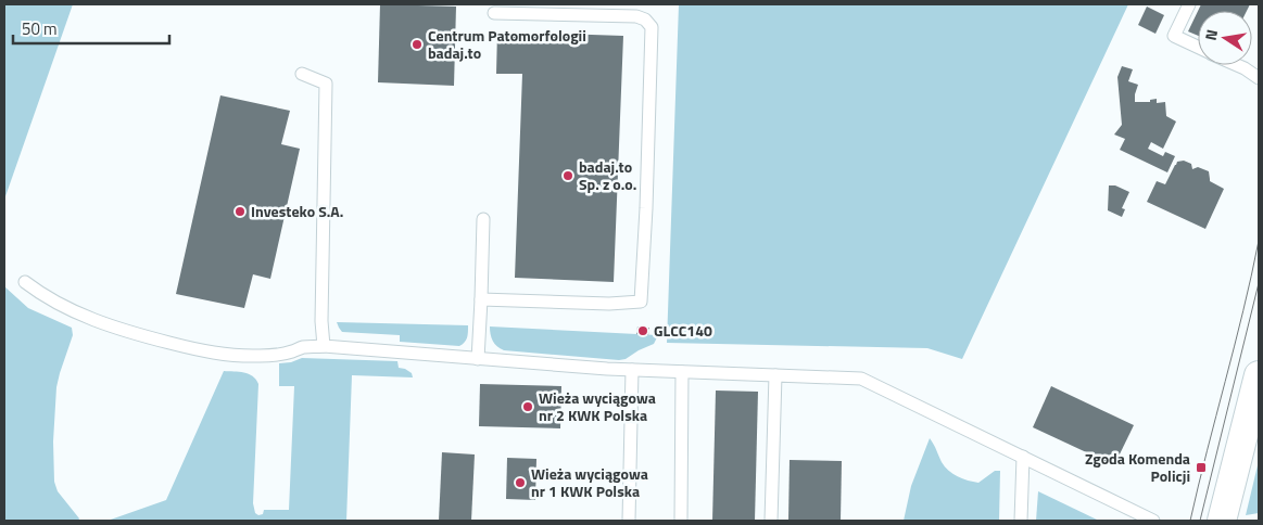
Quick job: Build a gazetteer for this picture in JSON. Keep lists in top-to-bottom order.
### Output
{
  "places": {
    "other": [
      "Centrum Patomorfologii badaj.to",
      "badaj.to Sp. z o.o.",
      "Investeko S.A.",
      "GLCC140",
      "Wieża wyciągowa nr 2 KWK Polska",
      "Wieża wyciągowa nr 1 KWK Polska"
    ],
    "transit": ["Zgoda Komenda Policji"]
  },
  "scale_bar": "50 m",
  "north": "left"
}
